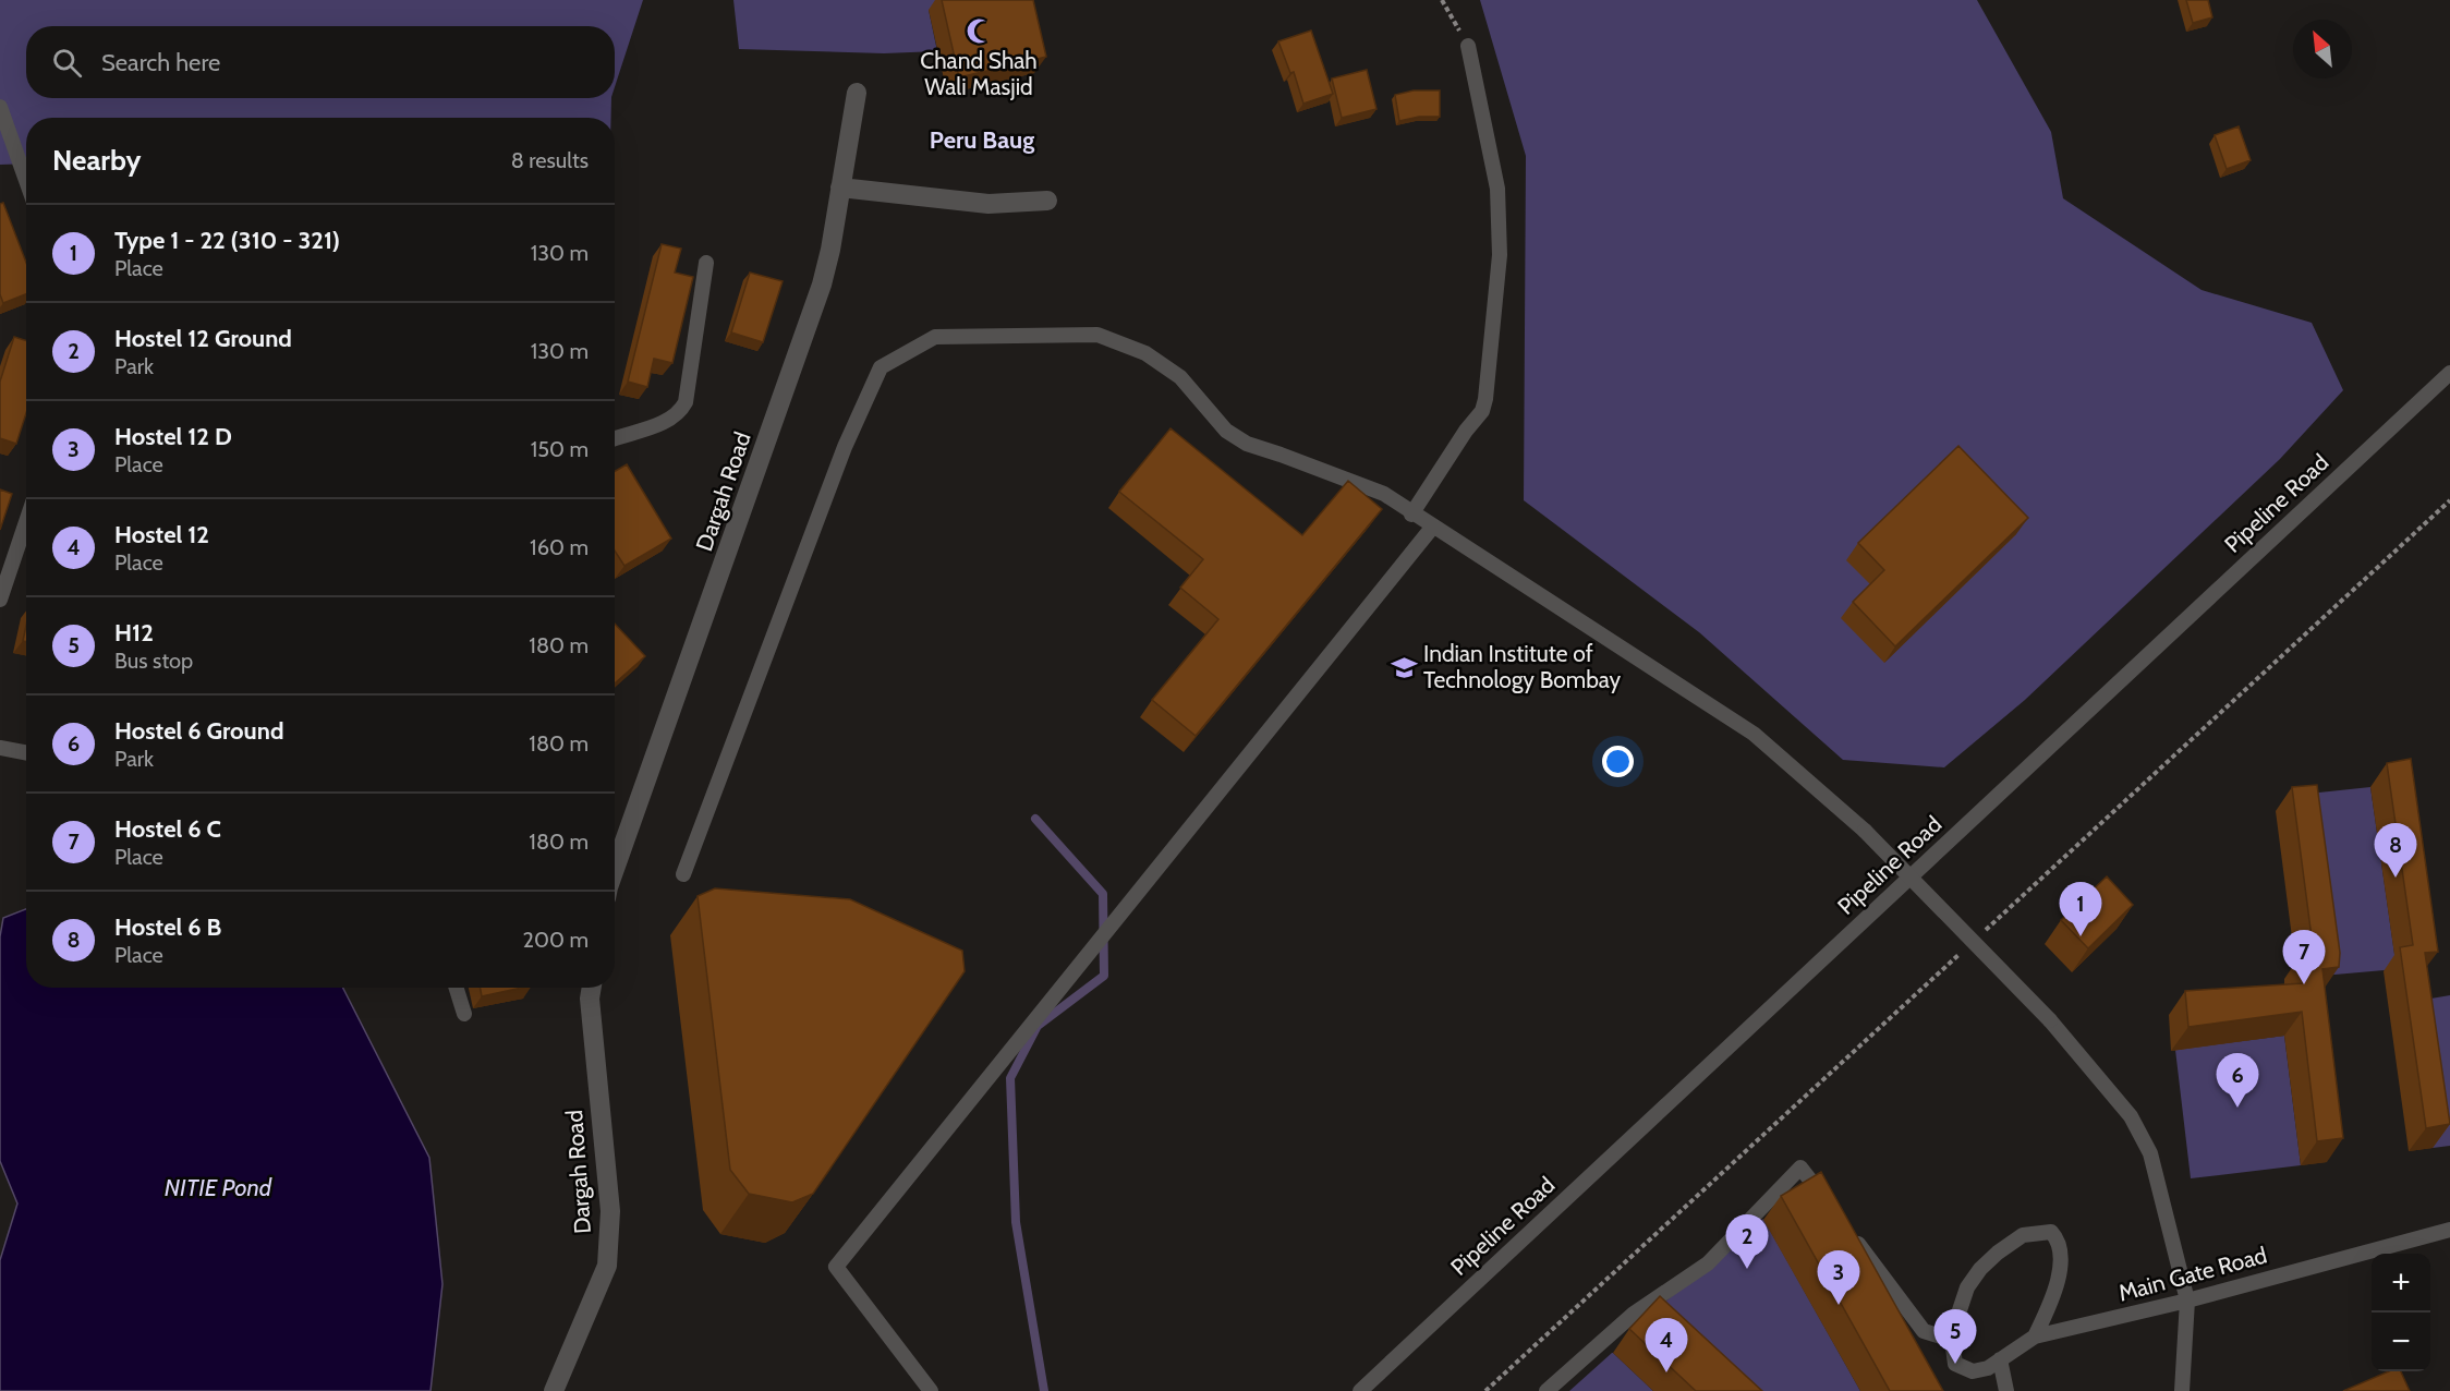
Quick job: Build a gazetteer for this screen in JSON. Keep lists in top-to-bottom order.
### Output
{
  "streets": {
    "street": ["Dargah Road"],
    "lane": ["Pipeline Road", "Main Gate Road"]
  },
  "districts": ["Peru Baug"],
  "water": ["NITIE Pond"],
  "places": {
    "mosque": ["Chand Shah Wali Masjid"],
    "school or university": ["Indian Institute of Technology Bombay"]
  },
  "north": "top left",
  "page": {
    "search": "Search here",
    "heading": ["Nearby", "8 results"],
    "list": [
      {
        "mark": "1",
        "name": "Type 1 - 22 (310 - 321)",
        "note": "Place",
        "value": "130 m"
      },
      {
        "mark": "2",
        "name": "Hostel 12 Ground",
        "note": "Park",
        "value": "130 m"
      },
      {
        "mark": "3",
        "name": "Hostel 12 D",
        "note": "Place",
        "value": "150 m"
      },
      {
        "mark": "4",
        "name": "Hostel 12",
        "note": "Place",
        "value": "160 m"
      },
      {
        "mark": "5",
        "name": "H12",
        "note": "Bus stop",
        "value": "180 m"
      },
      {
        "mark": "6",
        "name": "Hostel 6 Ground",
        "note": "Park",
        "value": "180 m"
      },
      {
        "mark": "7",
        "name": "Hostel 6 C",
        "note": "Place",
        "value": "180 m"
      },
      {
        "mark": "8",
        "name": "Hostel 6 B",
        "note": "Place",
        "value": "200 m"
      }
    ],
    "pins": [
      "8",
      "1",
      "7",
      "6",
      "2",
      "3",
      "5",
      "4"
    ],
    "map_buttons": ["+", "−"]
  }
}
